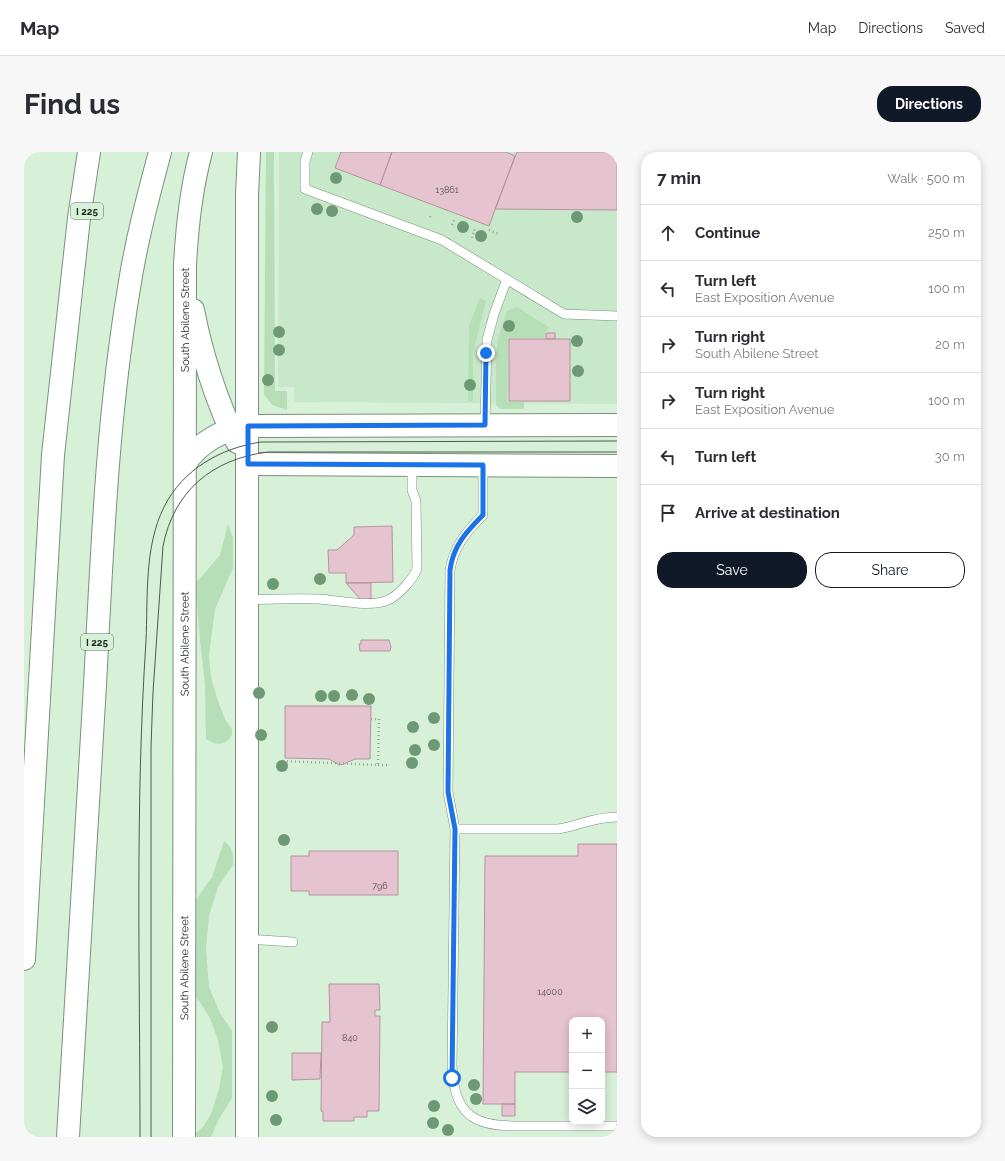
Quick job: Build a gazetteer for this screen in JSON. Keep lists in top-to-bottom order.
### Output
{
  "streets": {
    "main road": ["I 225", "South Abilene Street"]
  },
  "house_numbers": [
    "13861",
    "796",
    "14000",
    "840"
  ],
  "page": {
    "header": "Map",
    "nav": ["Map", "Directions", "Saved"],
    "buttons": [
      "Directions",
      ["Save", "Share"]
    ],
    "title": "Find us",
    "heading": ["7 min", "Walk · 500 m"],
    "list": [
      ["Continue", "250 m"],
      ["Turn left", "East Exposition Avenue", "100 m"],
      ["Turn right", "South Abilene Street", "20 m"],
      ["Turn right", "East Exposition Avenue", "100 m"],
      ["Turn left", "30 m"],
      "Arrive at destination"
    ],
    "map_buttons": ["+", "−"]
  }
}
